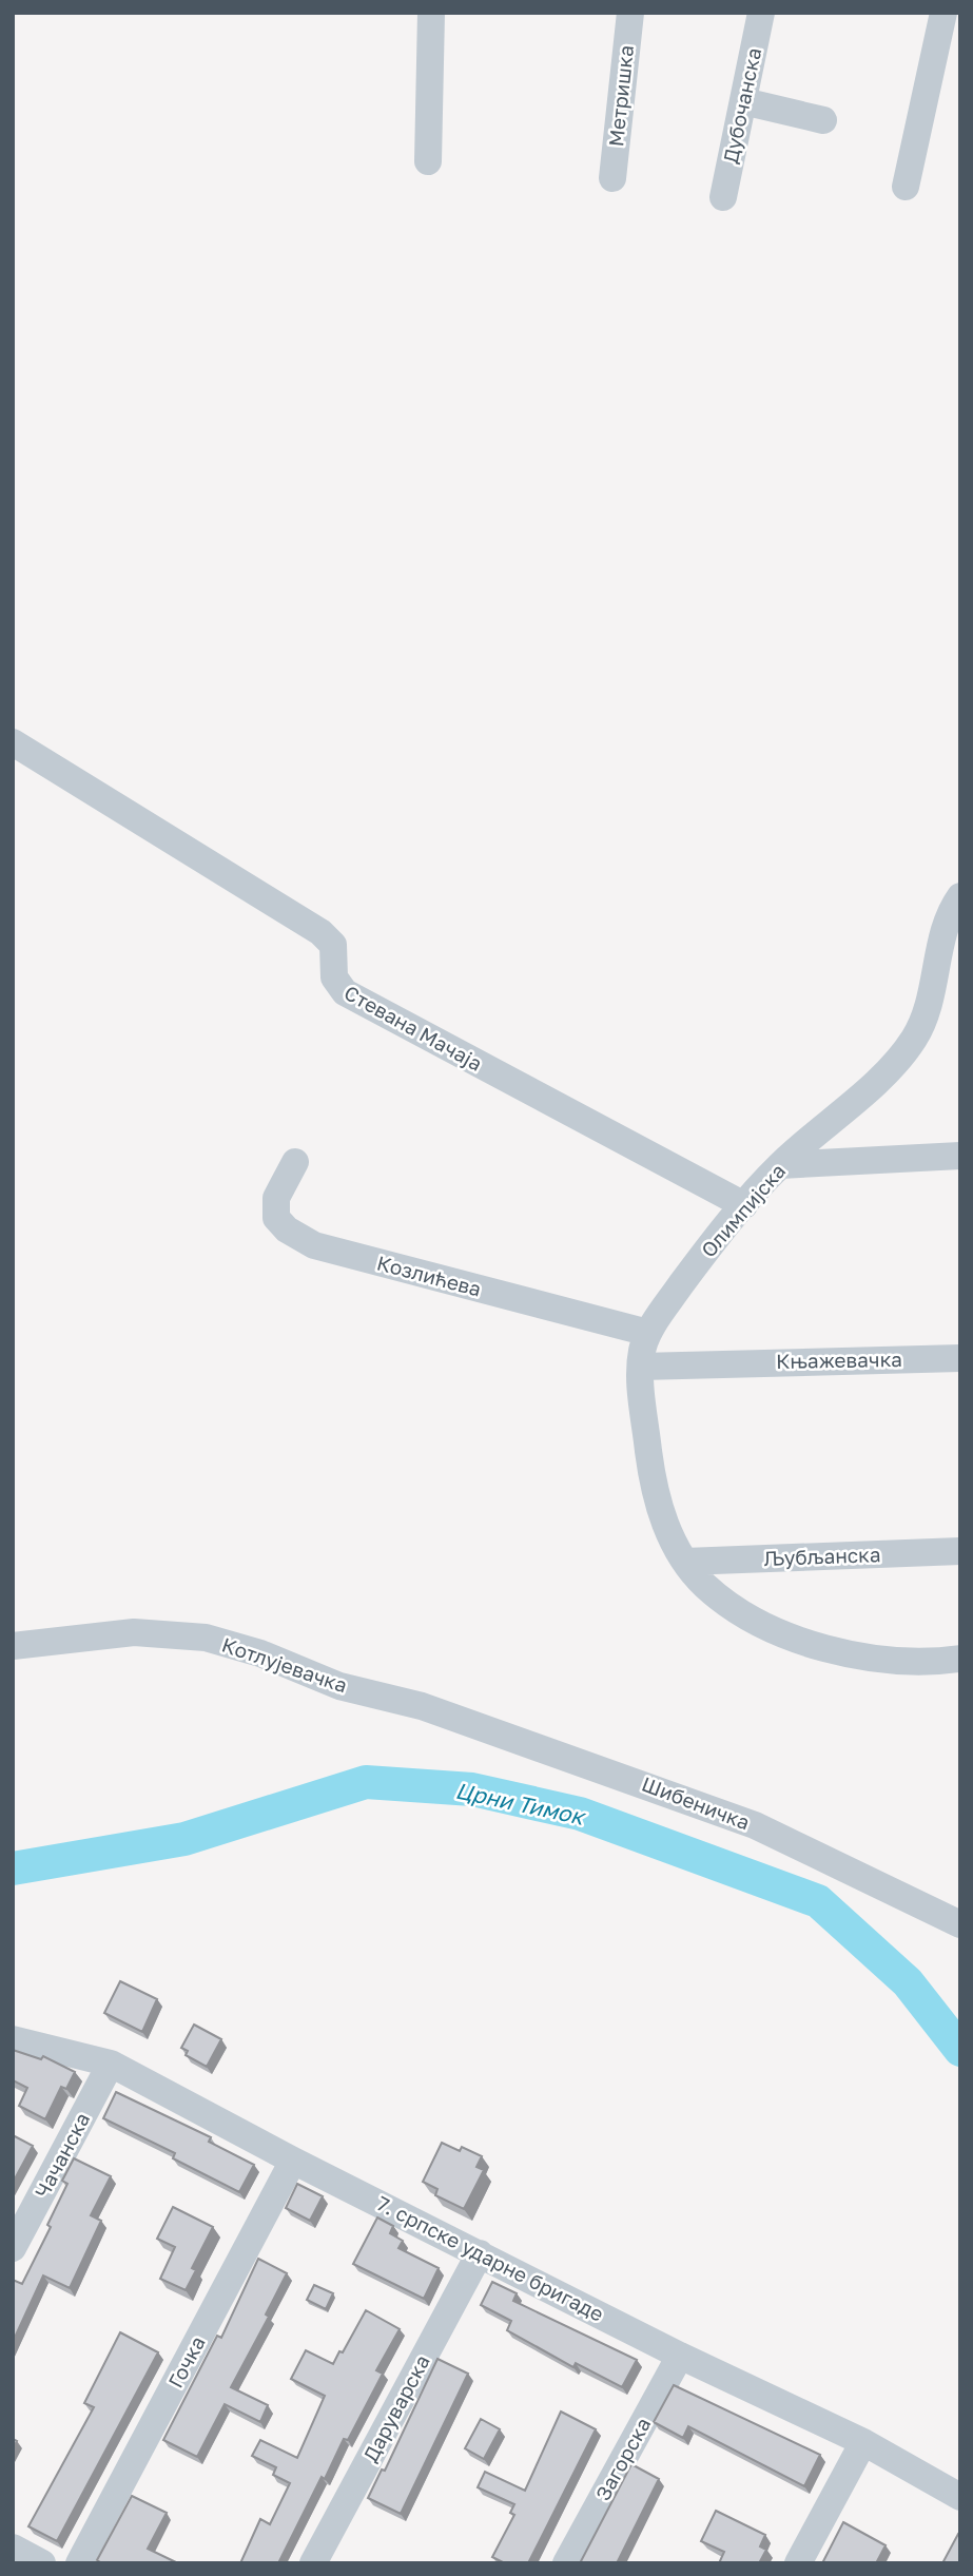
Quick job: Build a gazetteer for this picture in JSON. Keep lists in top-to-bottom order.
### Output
{
  "streets": {
    "street": [
      "Метришка",
      "Дубочанска",
      "Стевана Мачаја",
      "Олимпијска",
      "Козлићева",
      "Књажевачка",
      "Љубљанска",
      "Котлујевачка",
      "Шибеничка",
      "Чачанска",
      "7. српске ударне бригаде",
      "Гочка",
      "Даруварска",
      "Загорска"
    ]
  },
  "crossings": [
    ["Стевана Мачаја", "Олимпијска"],
    ["Олимпијска", "Козлићева"],
    ["Олимпијска", "Књажевачка"],
    ["Олимпијска", "Љубљанска"],
    ["Котлујевачка", "Шибеничка"],
    ["Чачанска", "7. српске ударне бригаде"],
    ["7. српске ударне бригаде", "Гочка"],
    ["7. српске ударне бригаде", "Даруварска"],
    ["7. српске ударне бригаде", "Загорска"]
  ],
  "water": ["Црни Тимок"]
}
